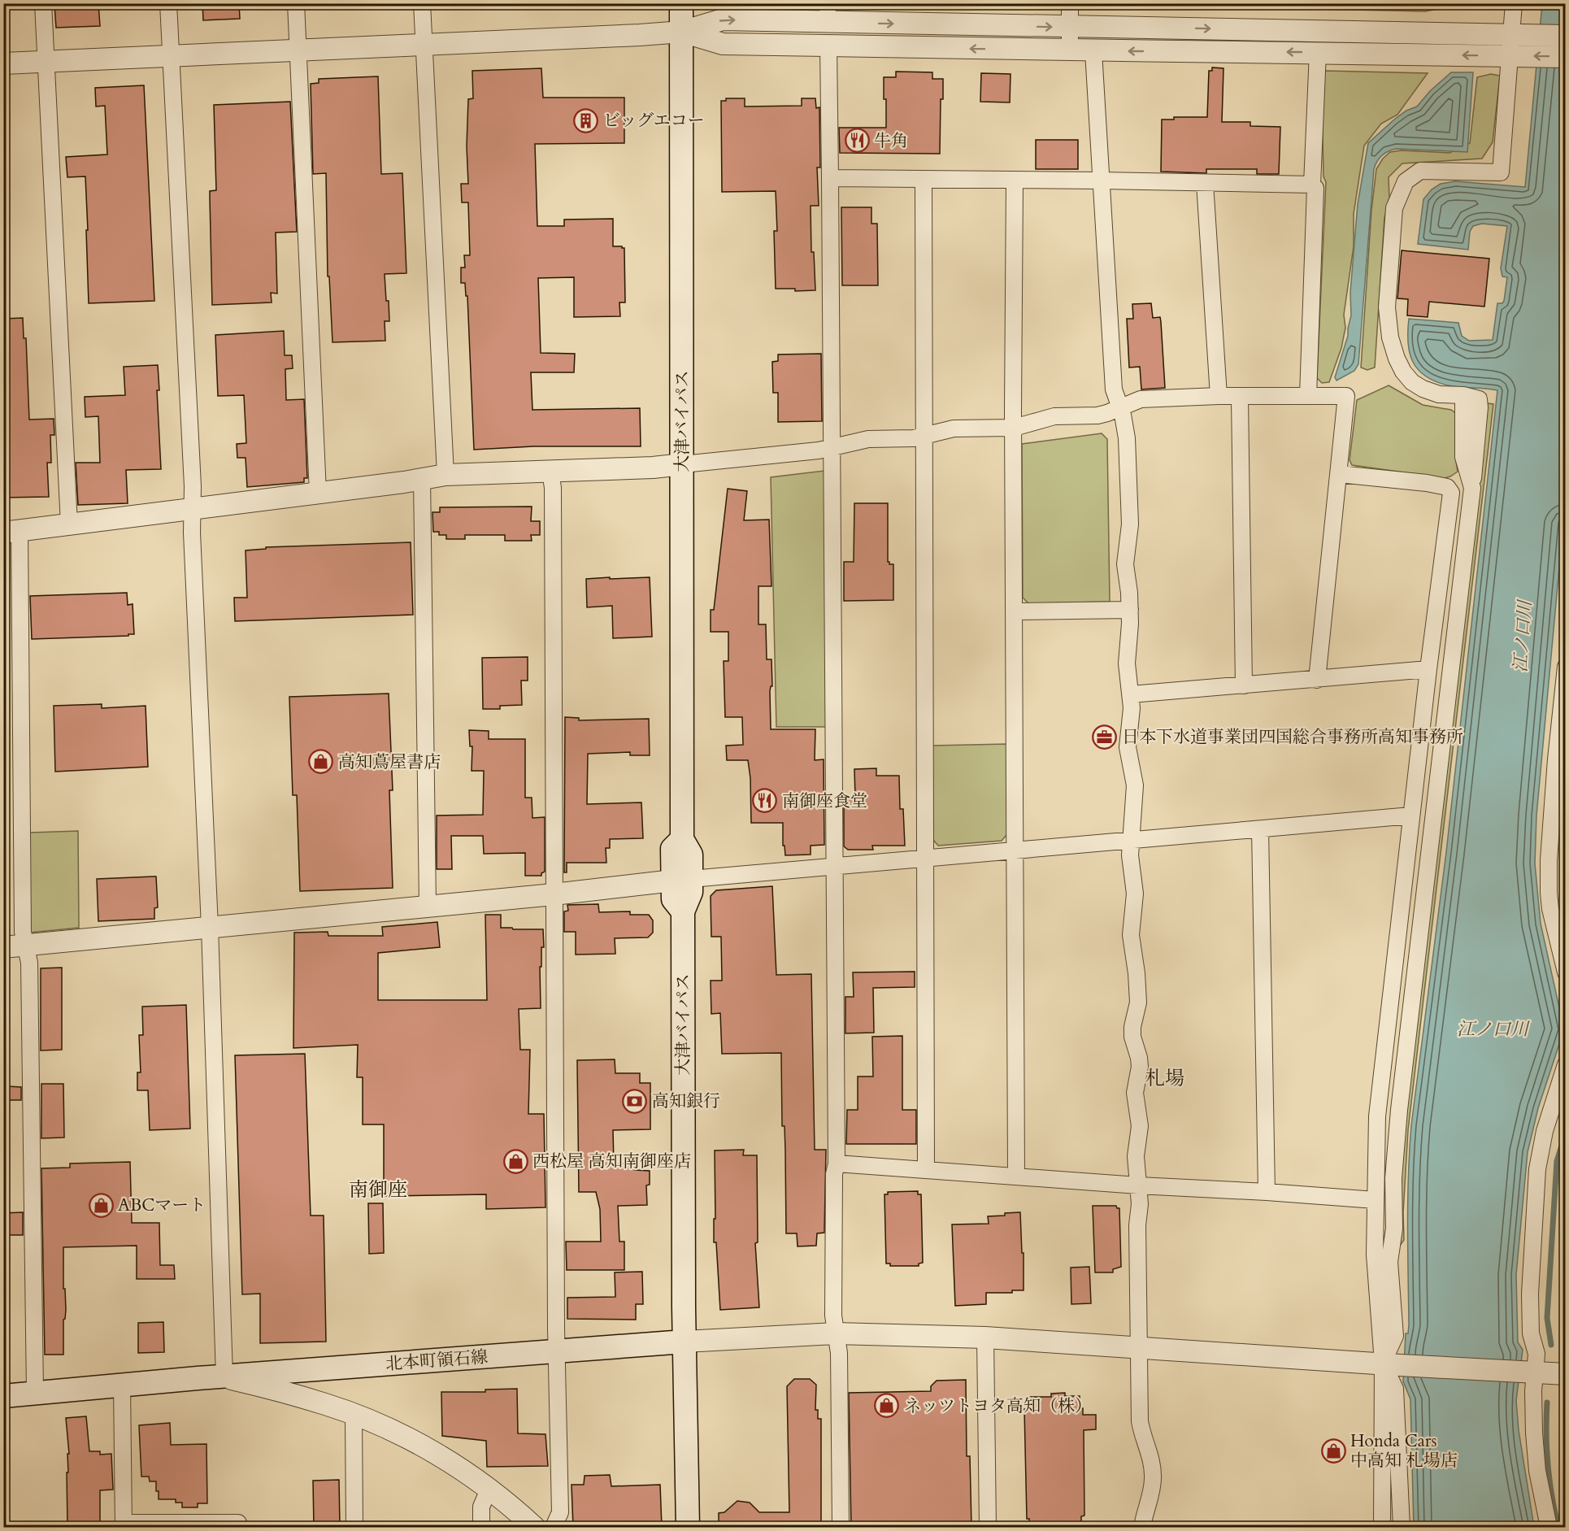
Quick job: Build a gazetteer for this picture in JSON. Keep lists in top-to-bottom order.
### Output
{
  "streets": {
    "main road": ["大津バイパス", "北本町領石線"]
  },
  "crossings": [
    ["大津バイパス", "北本町領石線"]
  ],
  "districts": ["札場", "南御座"],
  "water": ["江ノ口川"],
  "places": {
    "building": ["ビッグエコー"],
    "restaurant": ["牛角", "南御座食堂"],
    "office": ["日本下水道事業団四国総合事務所高知事務所"],
    "shop": [
      "高知蔦屋書店",
      "西松屋 高知南御座店",
      "ABCマート",
      "ネッツトヨタ高知（株）",
      "Honda Cars 中高知 札場店"
    ],
    "bank": ["高知銀行"]
  }
}
